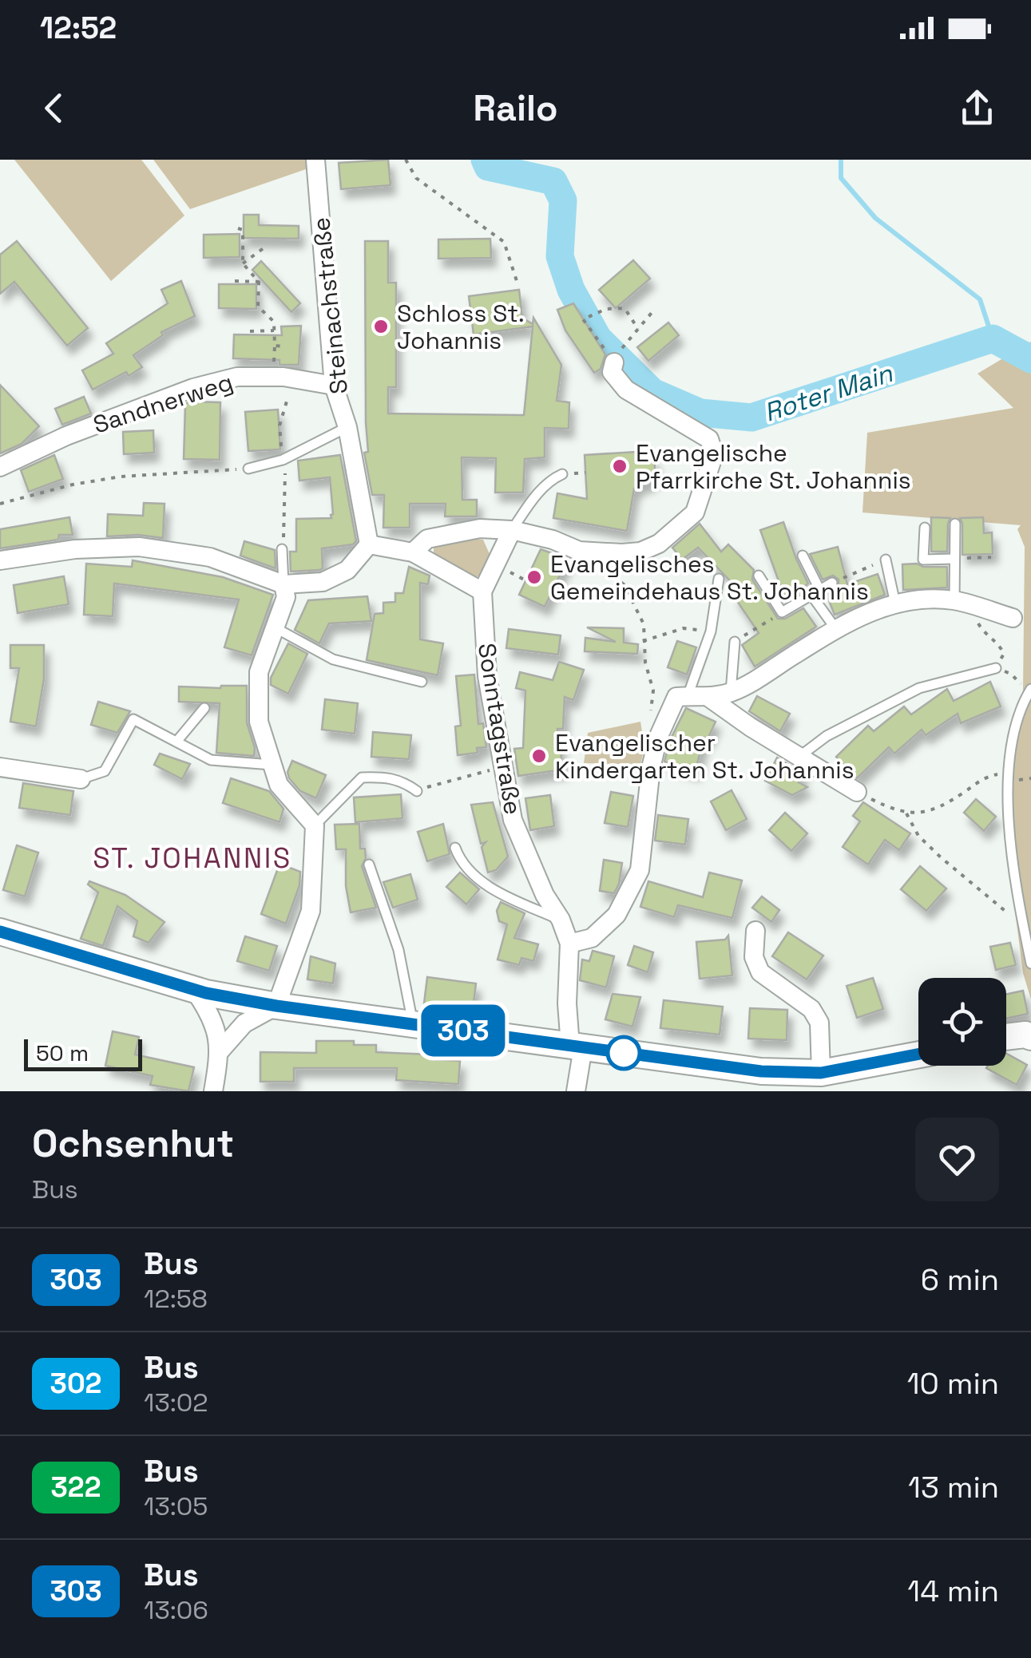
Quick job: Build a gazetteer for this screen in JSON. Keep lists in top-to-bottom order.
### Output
{
  "streets": {
    "street": ["Steinachstraße", "Sandnerweg", "Sonntagstraße"]
  },
  "crossings": [
    ["Steinachstraße", "Sandnerweg"]
  ],
  "districts": ["ST. JOHANNIS"],
  "water": ["Roter Main"],
  "places": [
    "Schloss St. Johannis",
    "Evangelische Pfarrkirche St. Johannis",
    "Evangelisches Gemeindehaus St. Johannis",
    "Evangelischer Kindergarten St. Johannis"
  ],
  "lines": ["bus line 303"],
  "scale_bar": "50 m",
  "page": {
    "status": "12:52",
    "header": "Railo",
    "on_map": "303",
    "scale": "50 m",
    "heading": ["Ochsenhut", "Bus"],
    "list": [
      {
        "mark": "303",
        "name": "Bus",
        "note": "12:58",
        "value": "6 min"
      },
      {
        "mark": "302",
        "name": "Bus",
        "note": "13:02",
        "value": "10 min"
      },
      {
        "mark": "322",
        "name": "Bus",
        "note": "13:05",
        "value": "13 min"
      },
      {
        "mark": "303",
        "name": "Bus",
        "note": "13:06",
        "value": "14 min"
      }
    ]
  }
}
